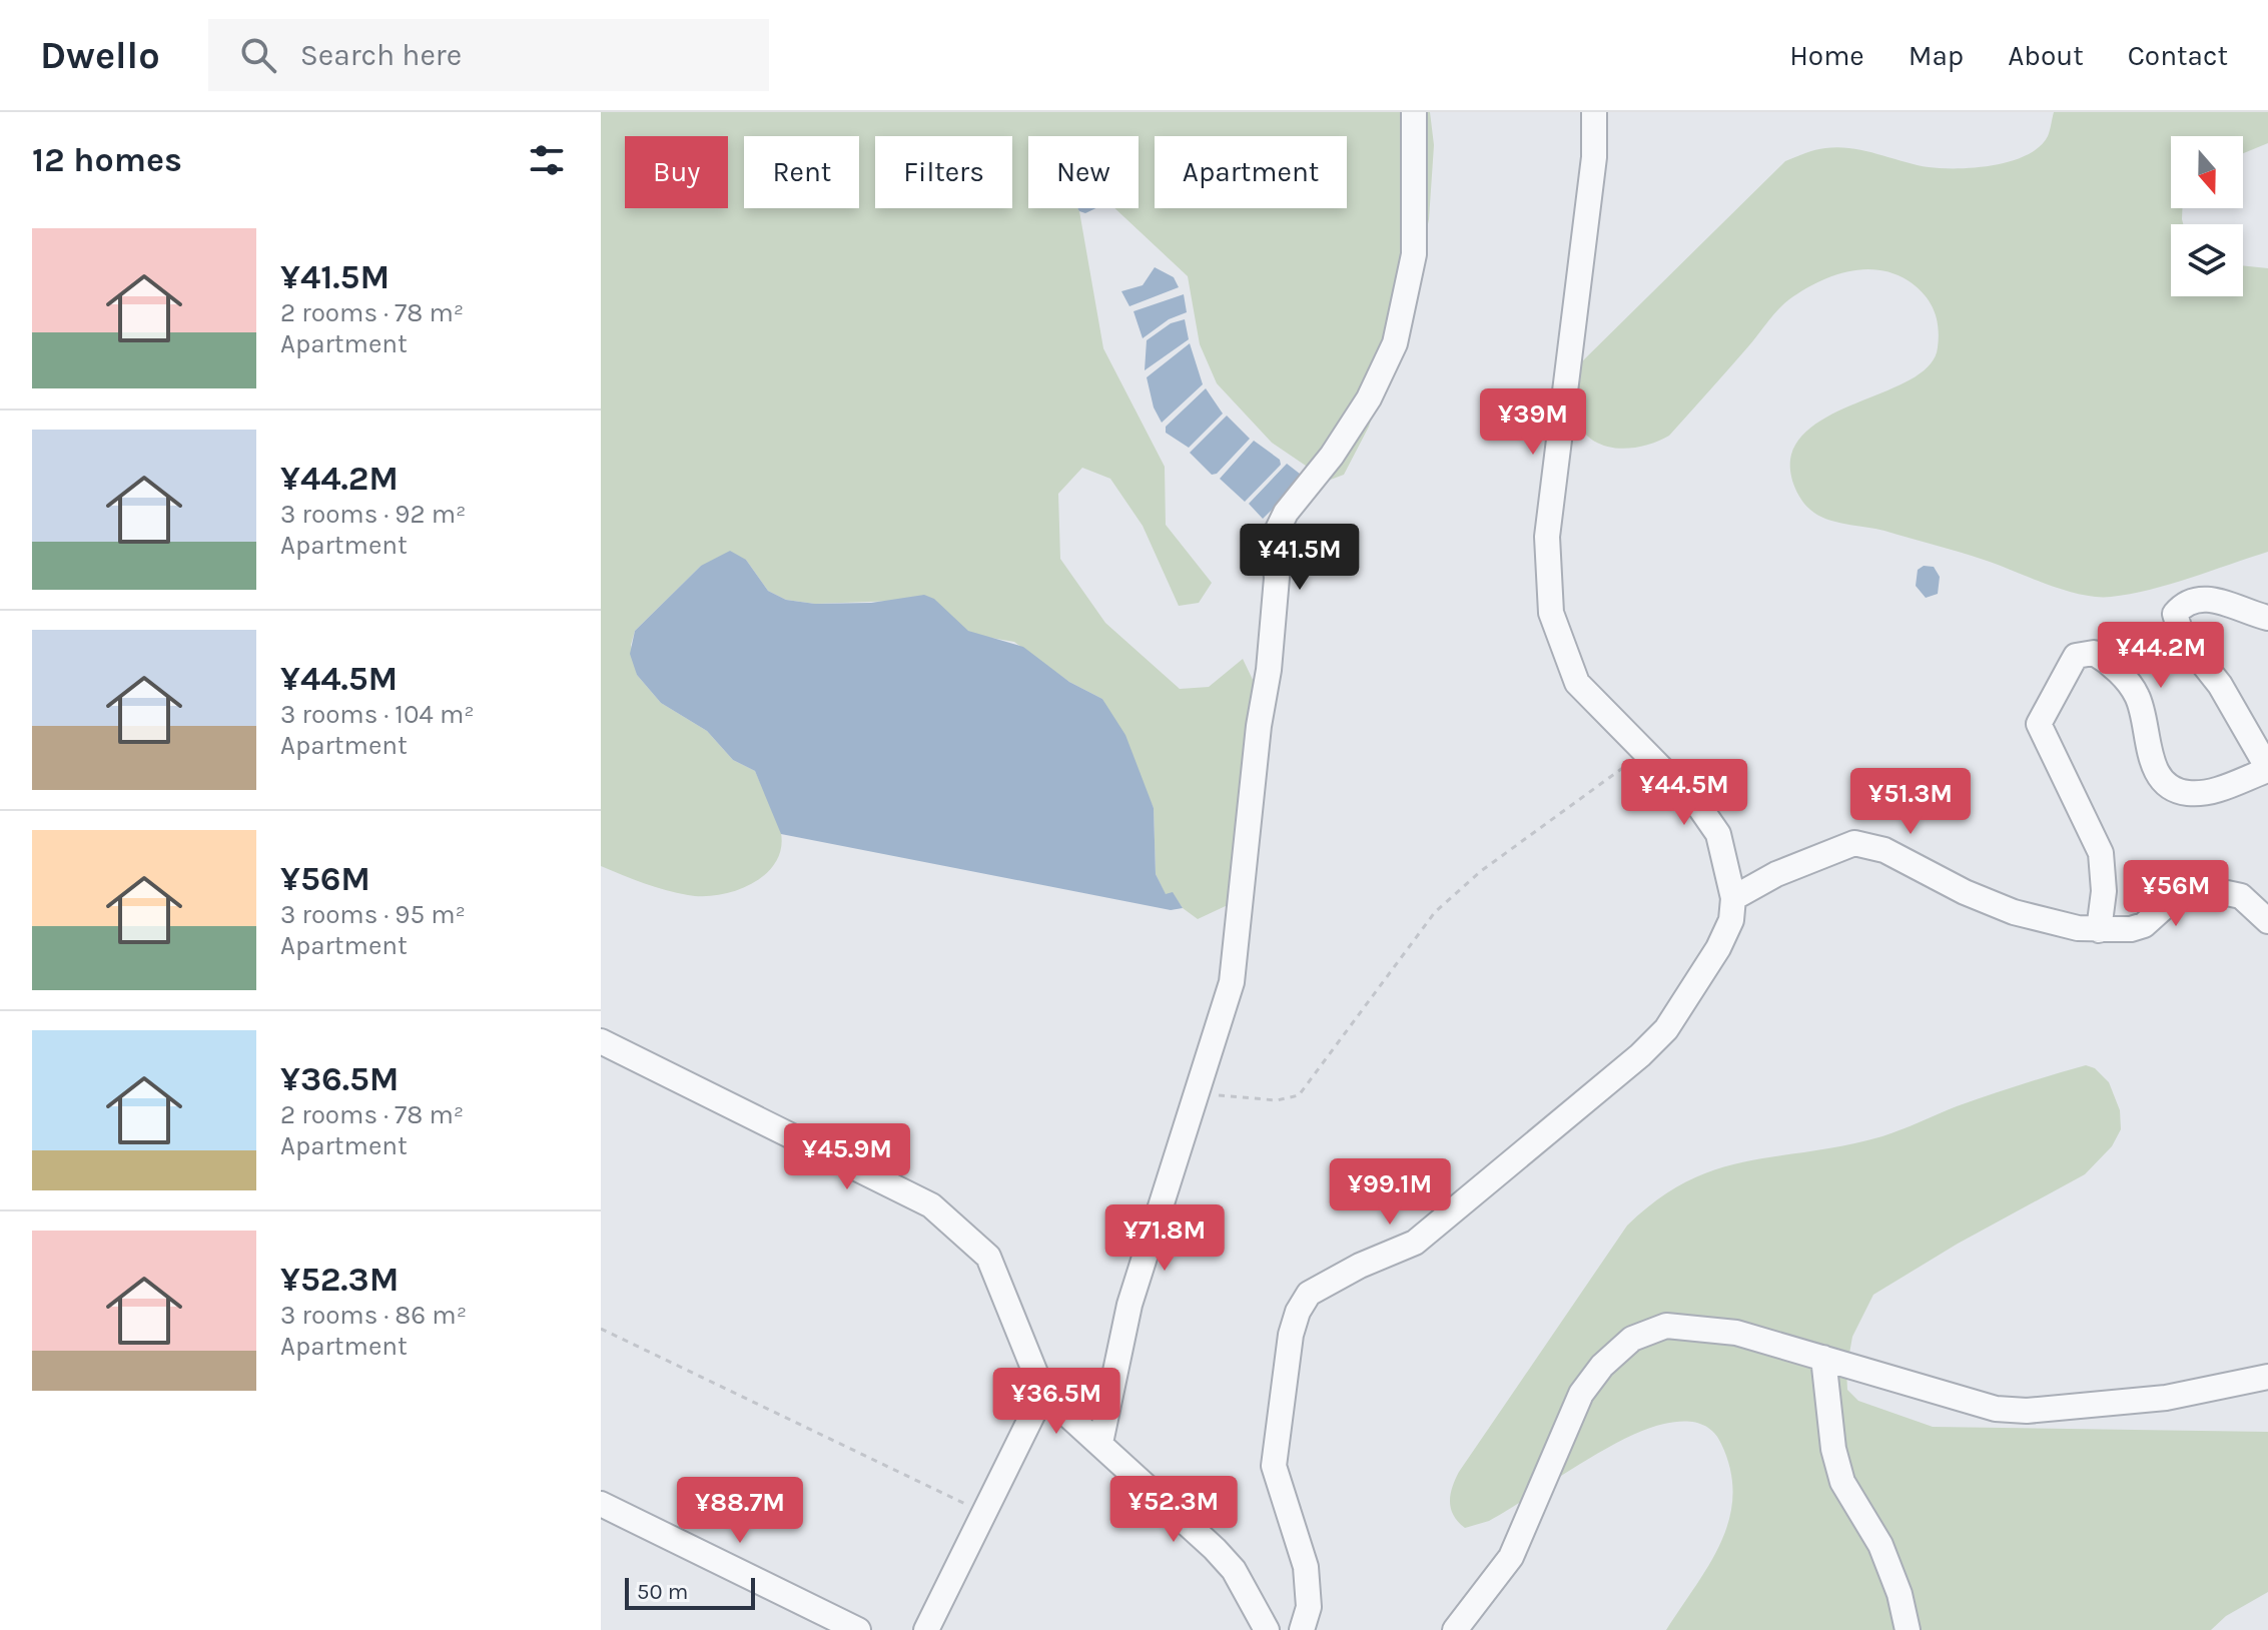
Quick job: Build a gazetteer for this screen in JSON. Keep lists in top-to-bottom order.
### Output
{
  "scale_bar": "50 m",
  "north": "bottom",
  "page": {
    "header": "Dwello",
    "search": "Search here",
    "nav": [
      "Home",
      "Map",
      "About",
      "Contact"
    ],
    "heading": "12 homes",
    "chip": [
      "Buy",
      "Rent",
      "Filters",
      "New",
      "Apartment"
    ],
    "list": [
      {
        "name": "¥41.5M",
        "note": "2 rooms · 78 m² · Apartment"
      },
      {
        "name": "¥44.2M",
        "note": "3 rooms · 92 m² · Apartment"
      },
      {
        "name": "¥44.5M",
        "note": "3 rooms · 104 m² · Apartment"
      },
      {
        "name": "¥56M",
        "note": "3 rooms · 95 m² · Apartment"
      },
      {
        "name": "¥36.5M",
        "note": "2 rooms · 78 m² · Apartment"
      },
      {
        "name": "¥52.3M",
        "note": "3 rooms · 86 m² · Apartment"
      }
    ],
    "price": [
      "¥39M",
      "¥41.5M",
      "¥44.2M",
      "¥44.5M",
      "¥51.3M",
      "¥56M",
      "¥45.9M",
      "¥99.1M",
      "¥71.8M",
      "¥36.5M",
      "¥52.3M",
      "¥88.7M"
    ],
    "scale": "50 m"
  }
}
